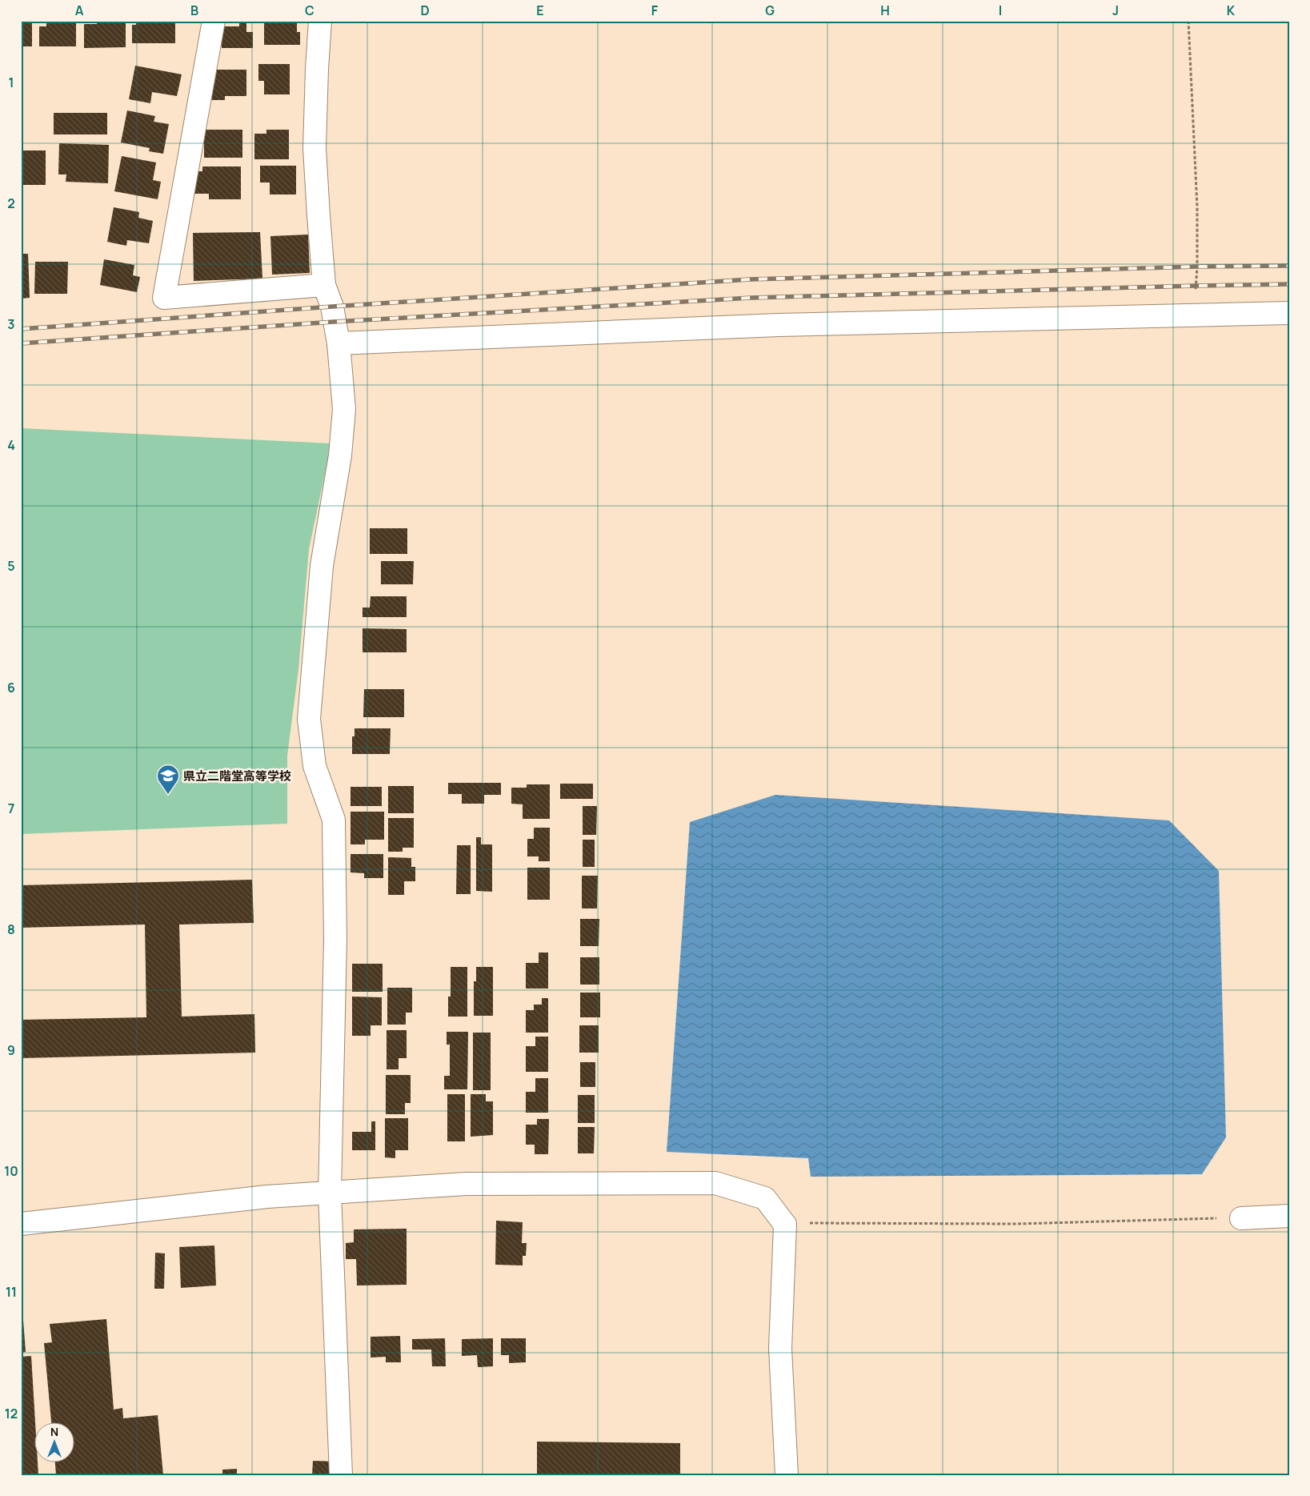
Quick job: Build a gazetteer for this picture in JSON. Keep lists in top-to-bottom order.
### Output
{
  "places": {
    "school or university": ["県立二階堂高等学校"]
  },
  "north": "top",
  "grid": {
    "columns": [
      "A",
      "B",
      "C",
      "D",
      "E",
      "F",
      "G",
      "H",
      "I",
      "J",
      "K"
    ],
    "rows": [
      "1",
      "2",
      "3",
      "4",
      "5",
      "6",
      "7",
      "8",
      "9",
      "10",
      "11",
      "12"
    ]
  }
}
